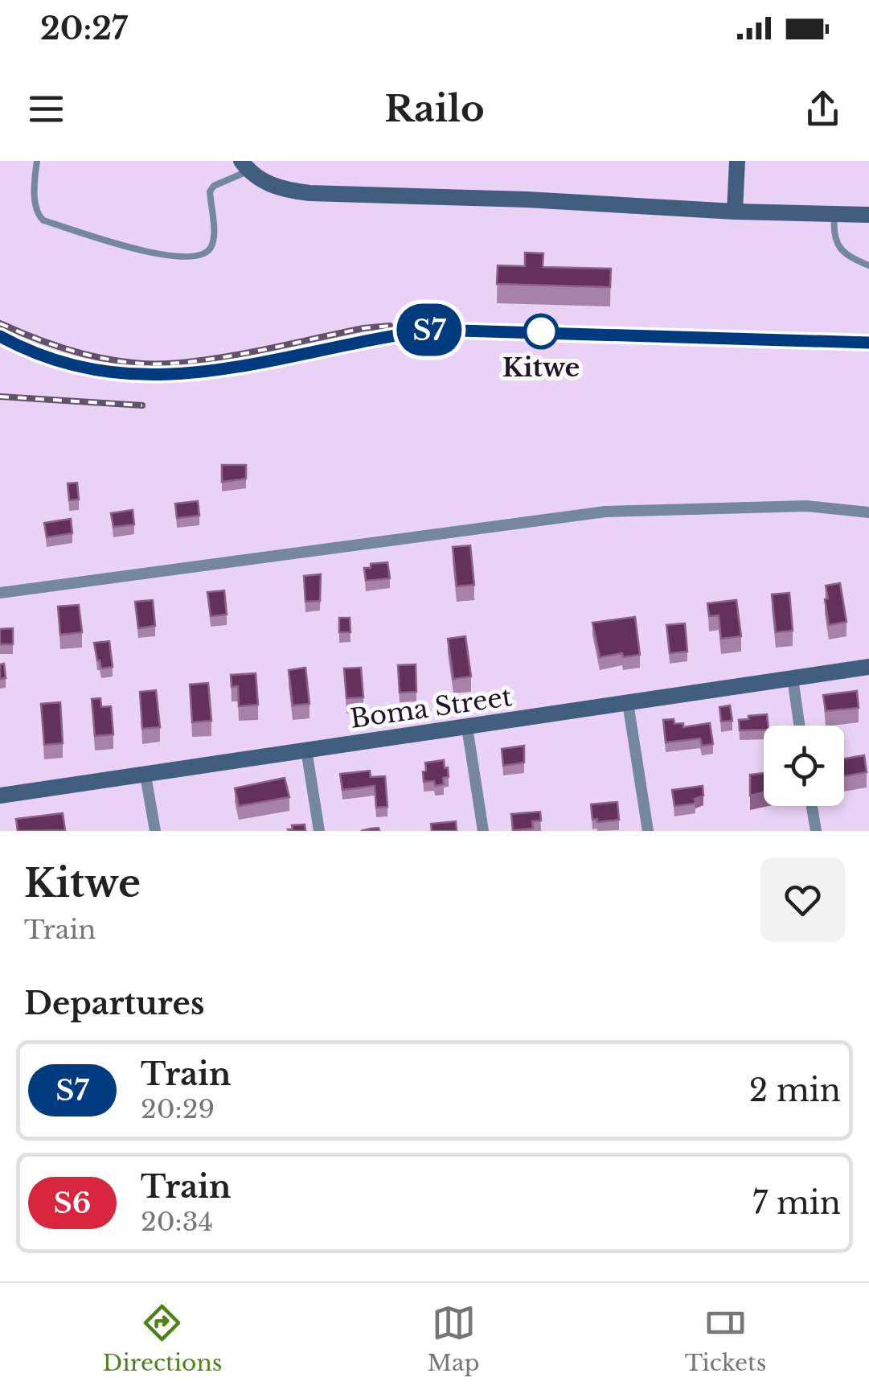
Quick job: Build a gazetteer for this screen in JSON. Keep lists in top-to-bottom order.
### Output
{
  "streets": {
    "street": ["Boma Street"]
  },
  "places": ["Kitwe"],
  "page": {
    "status": "20:27",
    "header": "Railo",
    "on_map": "S7",
    "heading": [
      ["Kitwe", "Train"],
      "Departures"
    ],
    "list": [
      {
        "mark": "S7",
        "name": "Train",
        "note": "20:29",
        "value": "2 min"
      },
      {
        "mark": "S6",
        "name": "Train",
        "note": "20:34",
        "value": "7 min"
      }
    ],
    "tabs": ["Directions", "Map", "Tickets"]
  }
}
